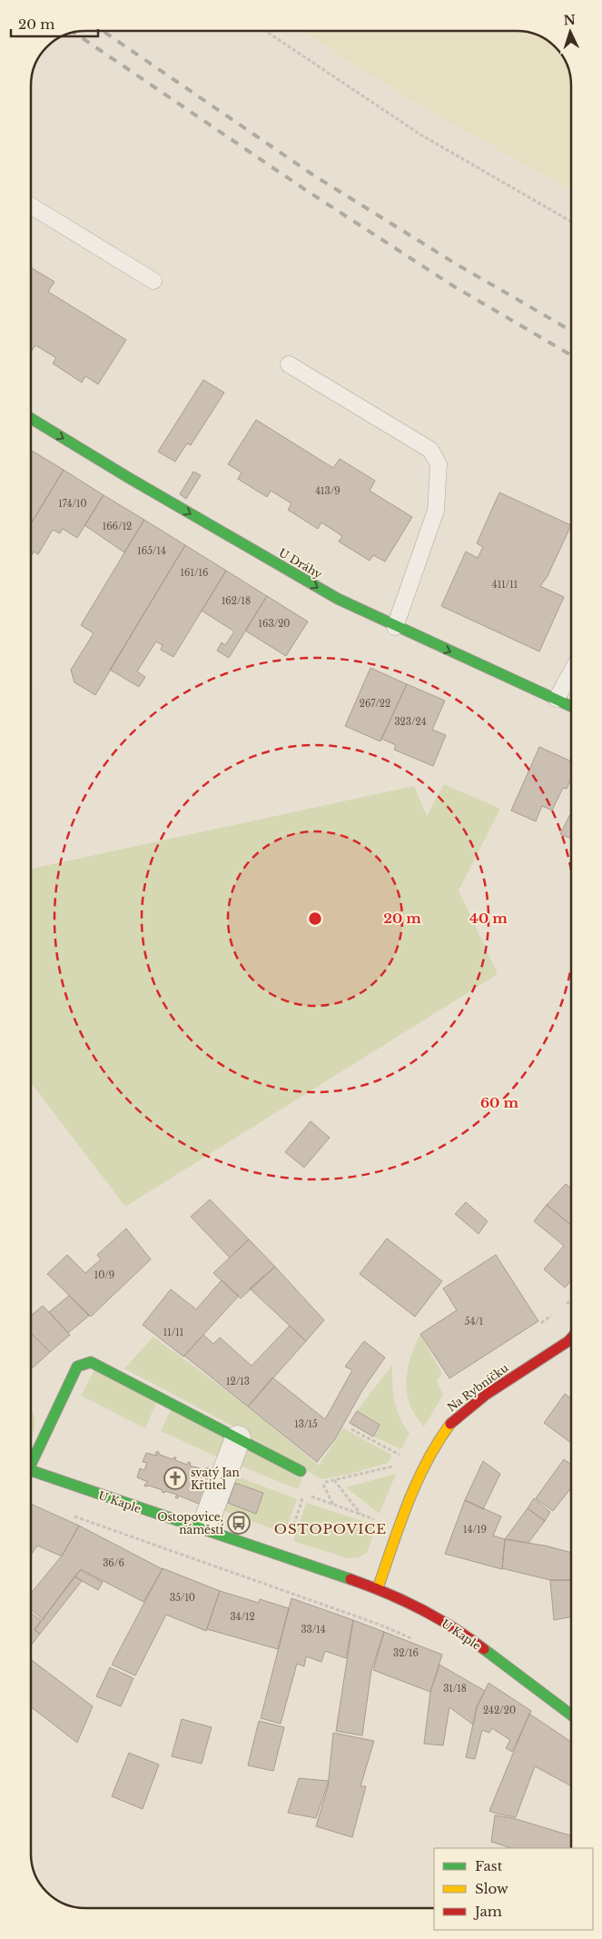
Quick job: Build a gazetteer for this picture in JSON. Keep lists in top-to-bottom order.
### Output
{
  "streets": {
    "street": ["U Dráhy", "Na Rybníčku", "U Kaple"]
  },
  "crossings": [
    ["Na Rybníčku", "U Kaple"]
  ],
  "one_way": ["U Dráhy"],
  "districts": ["OSTOPOVICE"],
  "places": {
    "church": ["svatý Jan Křtitel"],
    "bus stop": ["Ostopovice, náměstí"]
  },
  "house_numbers": [
    "413/9",
    "174/10",
    "166/12",
    "165/14",
    "161/16",
    "411/11",
    "162/18",
    "163/20",
    "267/22",
    "323/24",
    "10/9",
    "54/1",
    "11/11",
    "12/13",
    "13/15",
    "14/19",
    "36/6",
    "35/10",
    "34/12",
    "33/14",
    "32/16",
    "31/18",
    "242/20"
  ],
  "legend": ["Fast", "Slow", "Jam"],
  "scale_bar": "20 m",
  "north": "top",
  "rings": ["20 m", "40 m", "60 m"]
}
